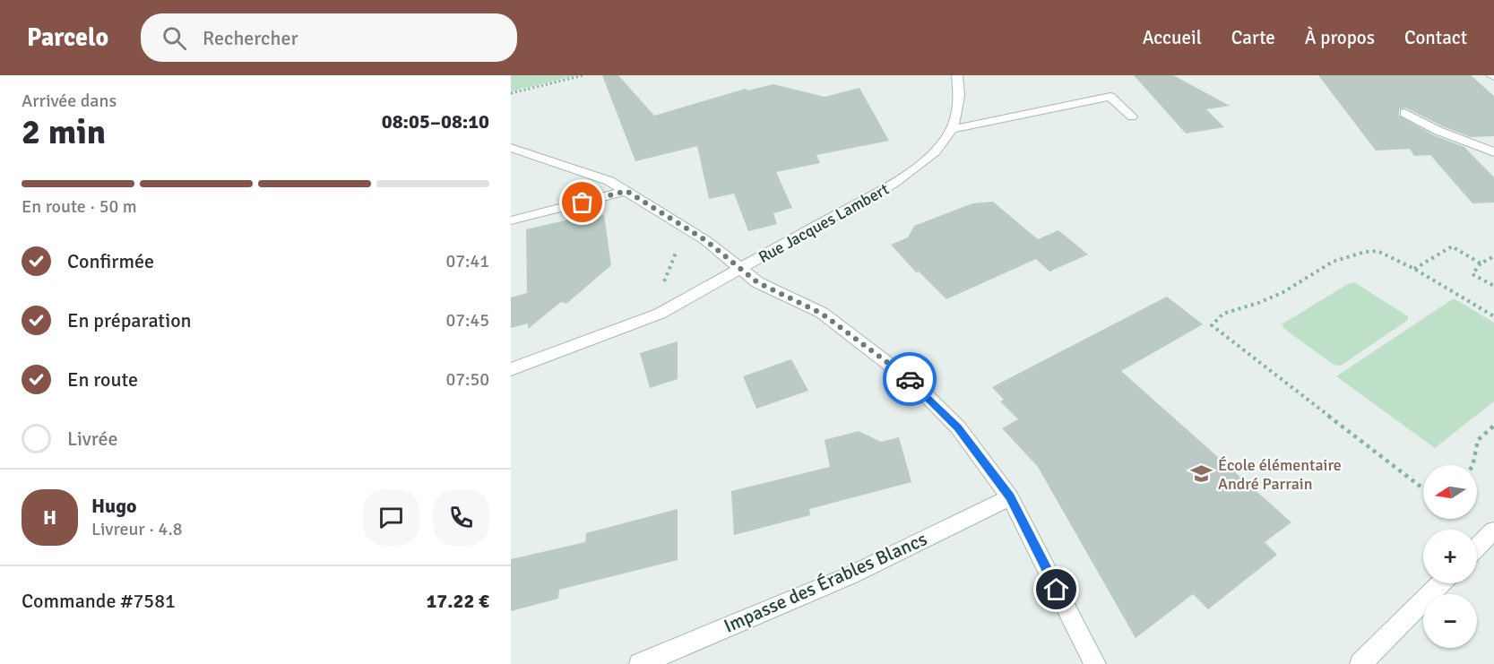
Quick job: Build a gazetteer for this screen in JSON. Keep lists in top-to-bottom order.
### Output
{
  "streets": {
    "street": ["Rue Jacques Lambert", "Impasse des Érables Blancs"]
  },
  "places": {
    "school or university": ["École élémentaire André Parrain"]
  },
  "north": "left",
  "page": {
    "header": "Parcelo",
    "search": "Rechercher",
    "nav": [
      "Accueil",
      "Carte",
      "À propos",
      "Contact"
    ],
    "heading": ["2 min", "Arrivée dans", "08:05–08:10"],
    "panel": [
      "Hugo",
      "Livreur · 4.8",
      "Commande #7581",
      "17.22 €"
    ],
    "bar": "En route · 50 m",
    "list": [
      ["Confirmée", "07:41"],
      ["En préparation", "07:45"],
      ["En route", "07:50"],
      "Livrée"
    ],
    "map_buttons": ["+", "−"],
    "round": "H"
  }
}
